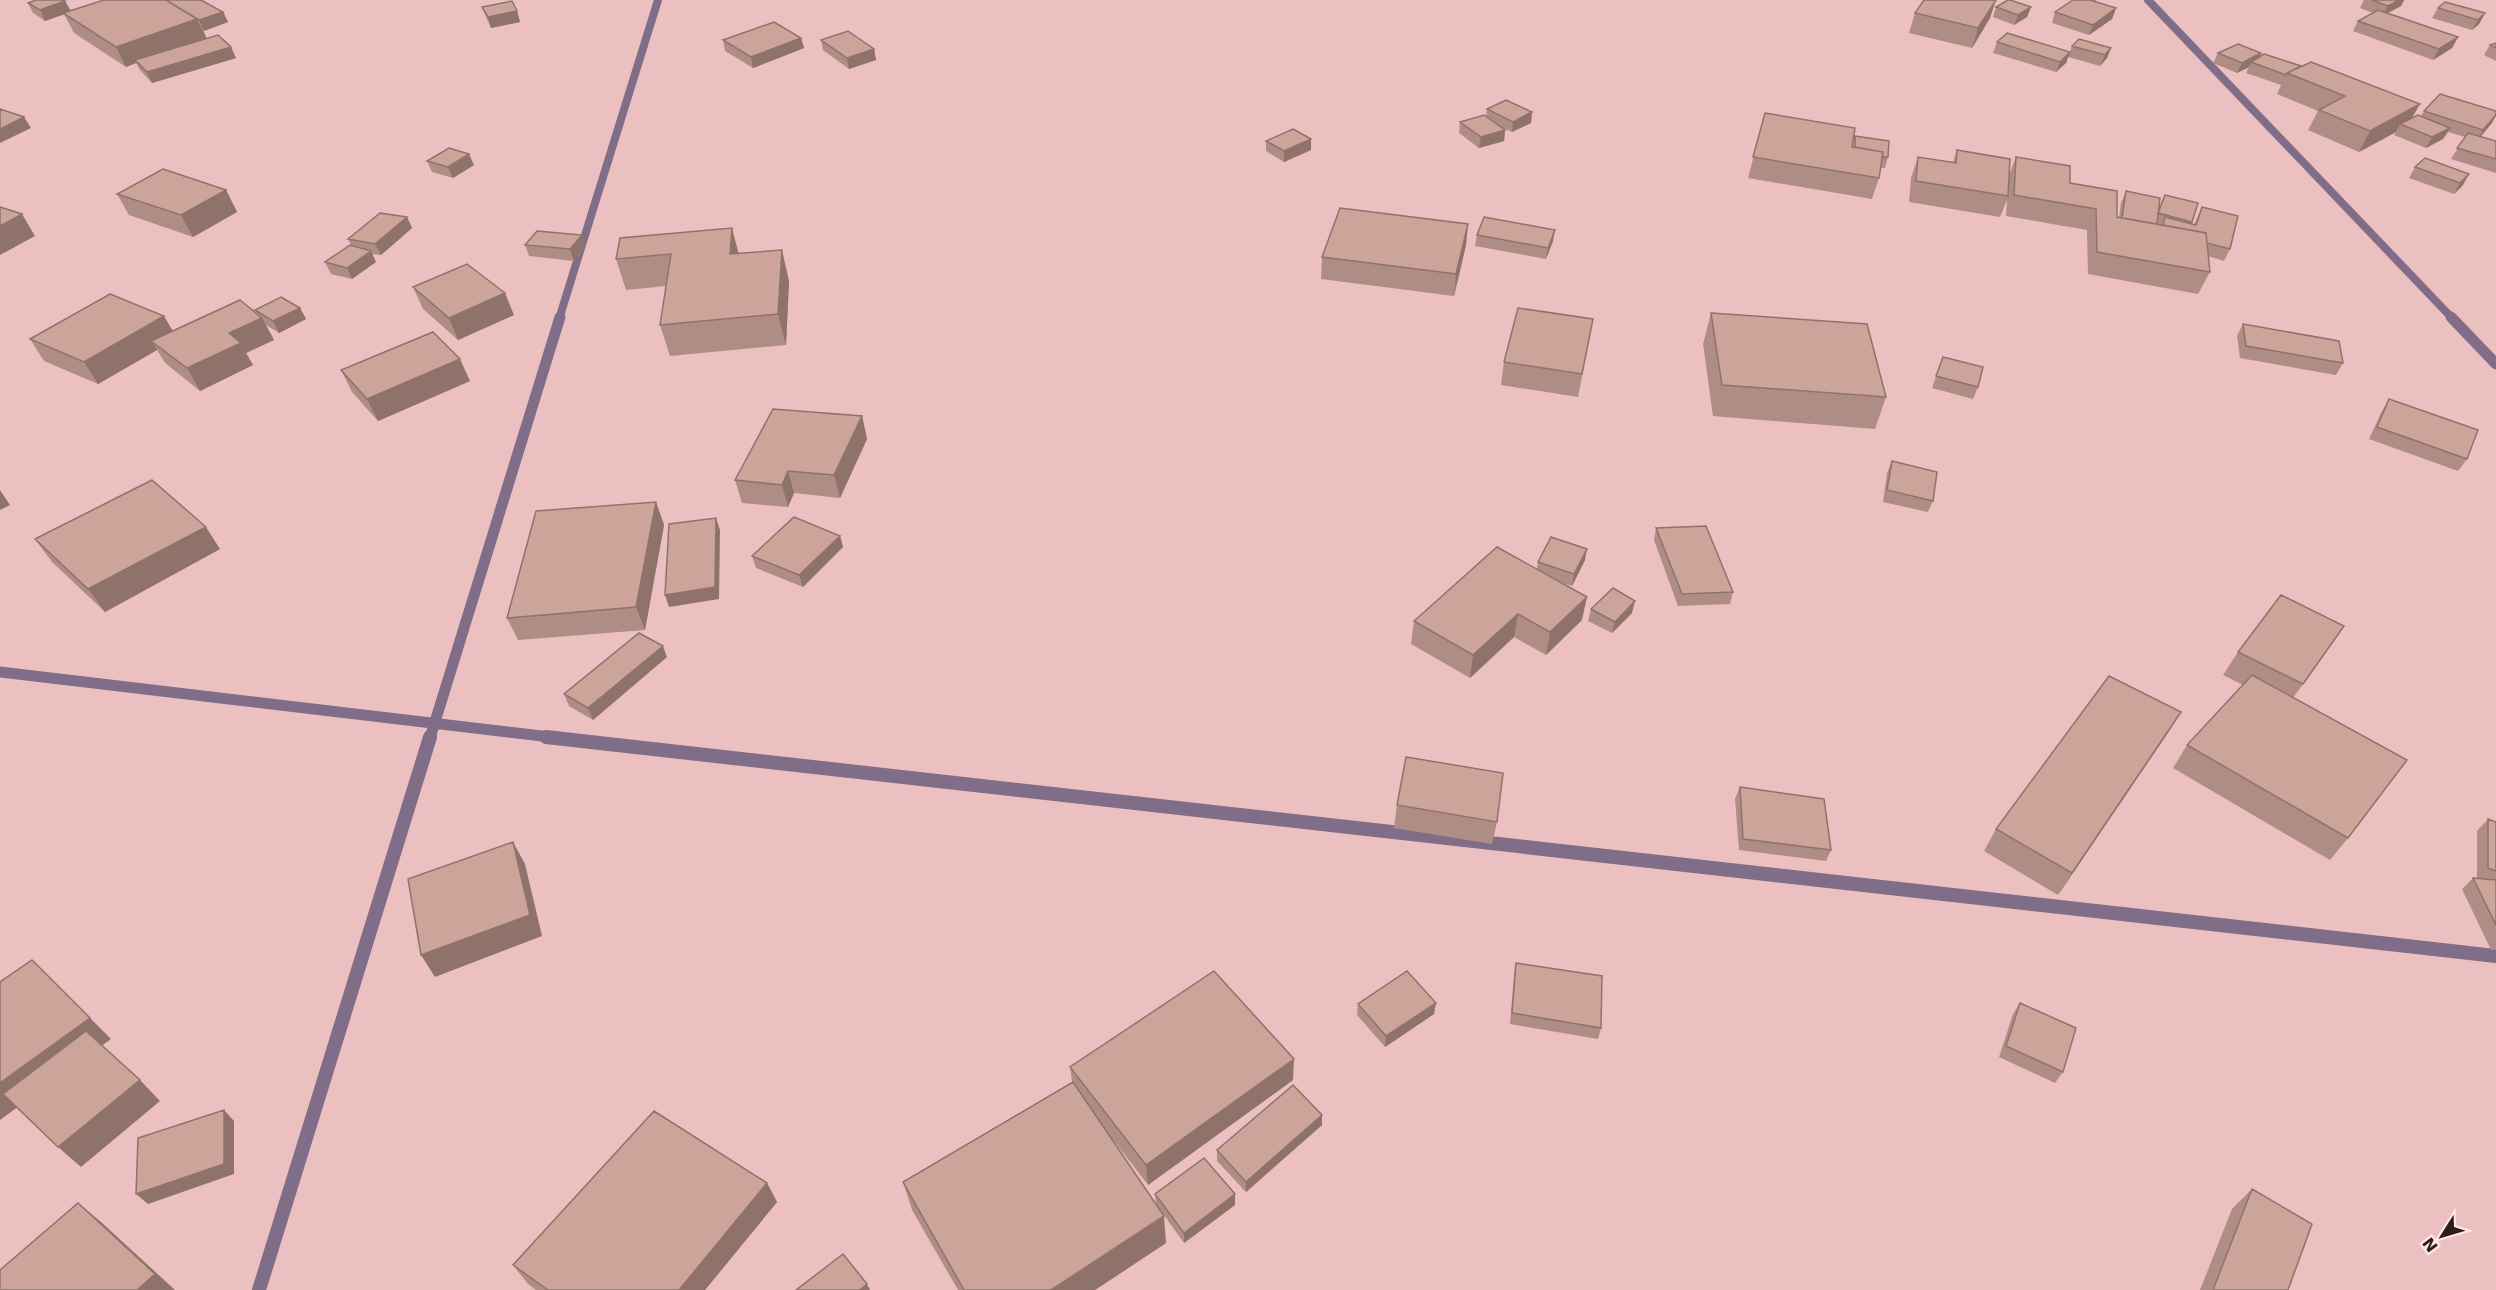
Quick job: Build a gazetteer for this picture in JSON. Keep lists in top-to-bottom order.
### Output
{
  "north": "bottom left"
}
